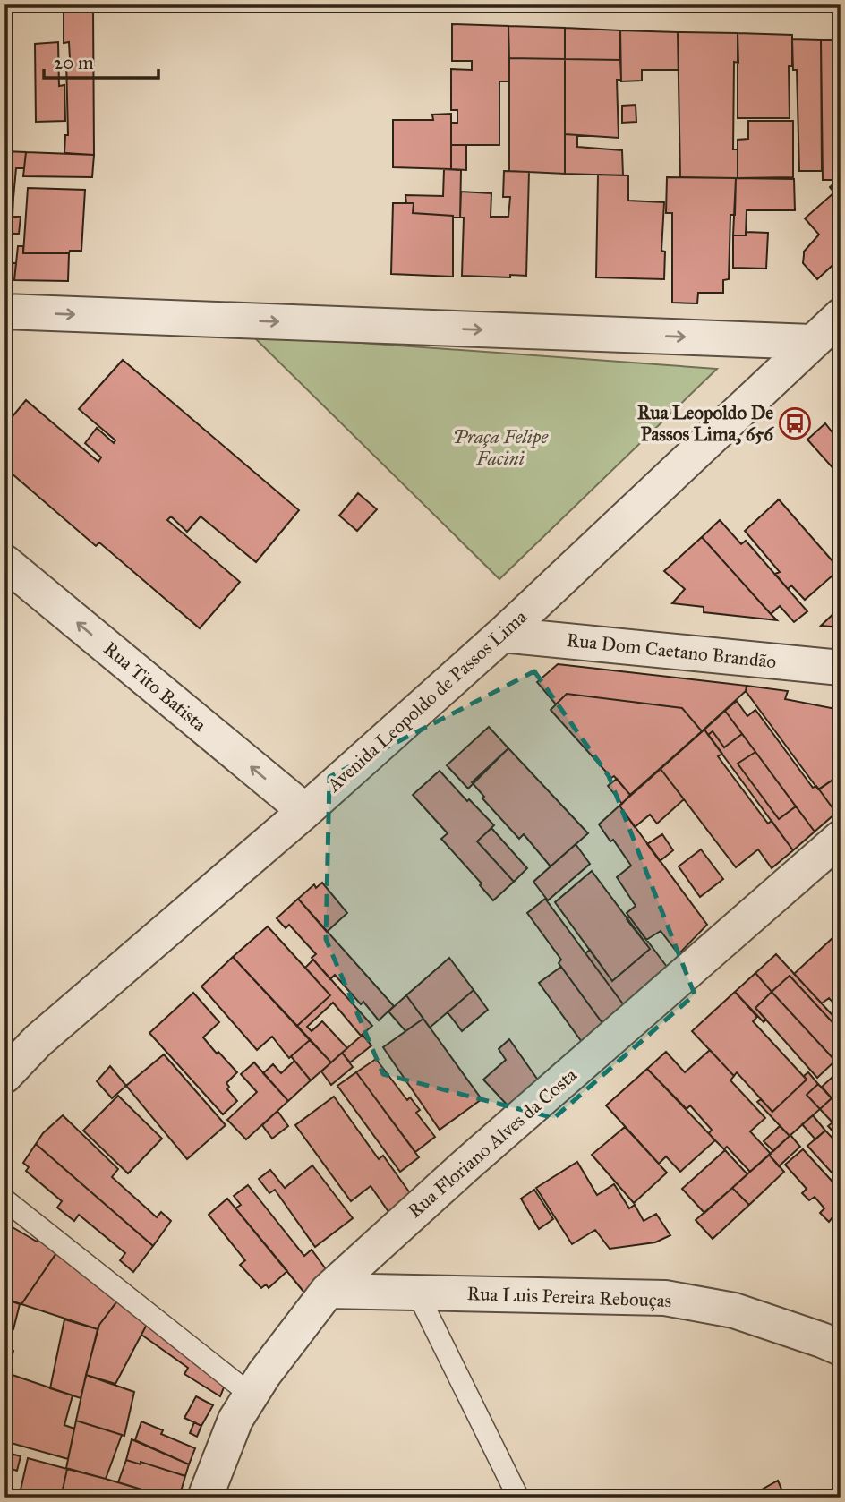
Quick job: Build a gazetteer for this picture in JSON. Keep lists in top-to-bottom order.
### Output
{
  "streets": {
    "street": [
      "Rua Dom Caetano Brandão",
      "Rua Tito Batista",
      "Avenida Leopoldo de Passos Lima",
      "Rua Floriano Alves da Costa",
      "Rua Luis Pereira Rebouças"
    ]
  },
  "crossings": [
    ["Rua Dom Caetano Brandão", "Avenida Leopoldo de Passos Lima"],
    ["Rua Tito Batista", "Avenida Leopoldo de Passos Lima"],
    ["Rua Floriano Alves da Costa", "Rua Luis Pereira Rebouças"]
  ],
  "one_way": ["Rua Tito Batista"],
  "parks": ["Praça Felipe Facini"],
  "places": {
    "bus stop": ["Rua Leopoldo De Passos Lima, 656"]
  },
  "scale_bar": "20 m"
}
